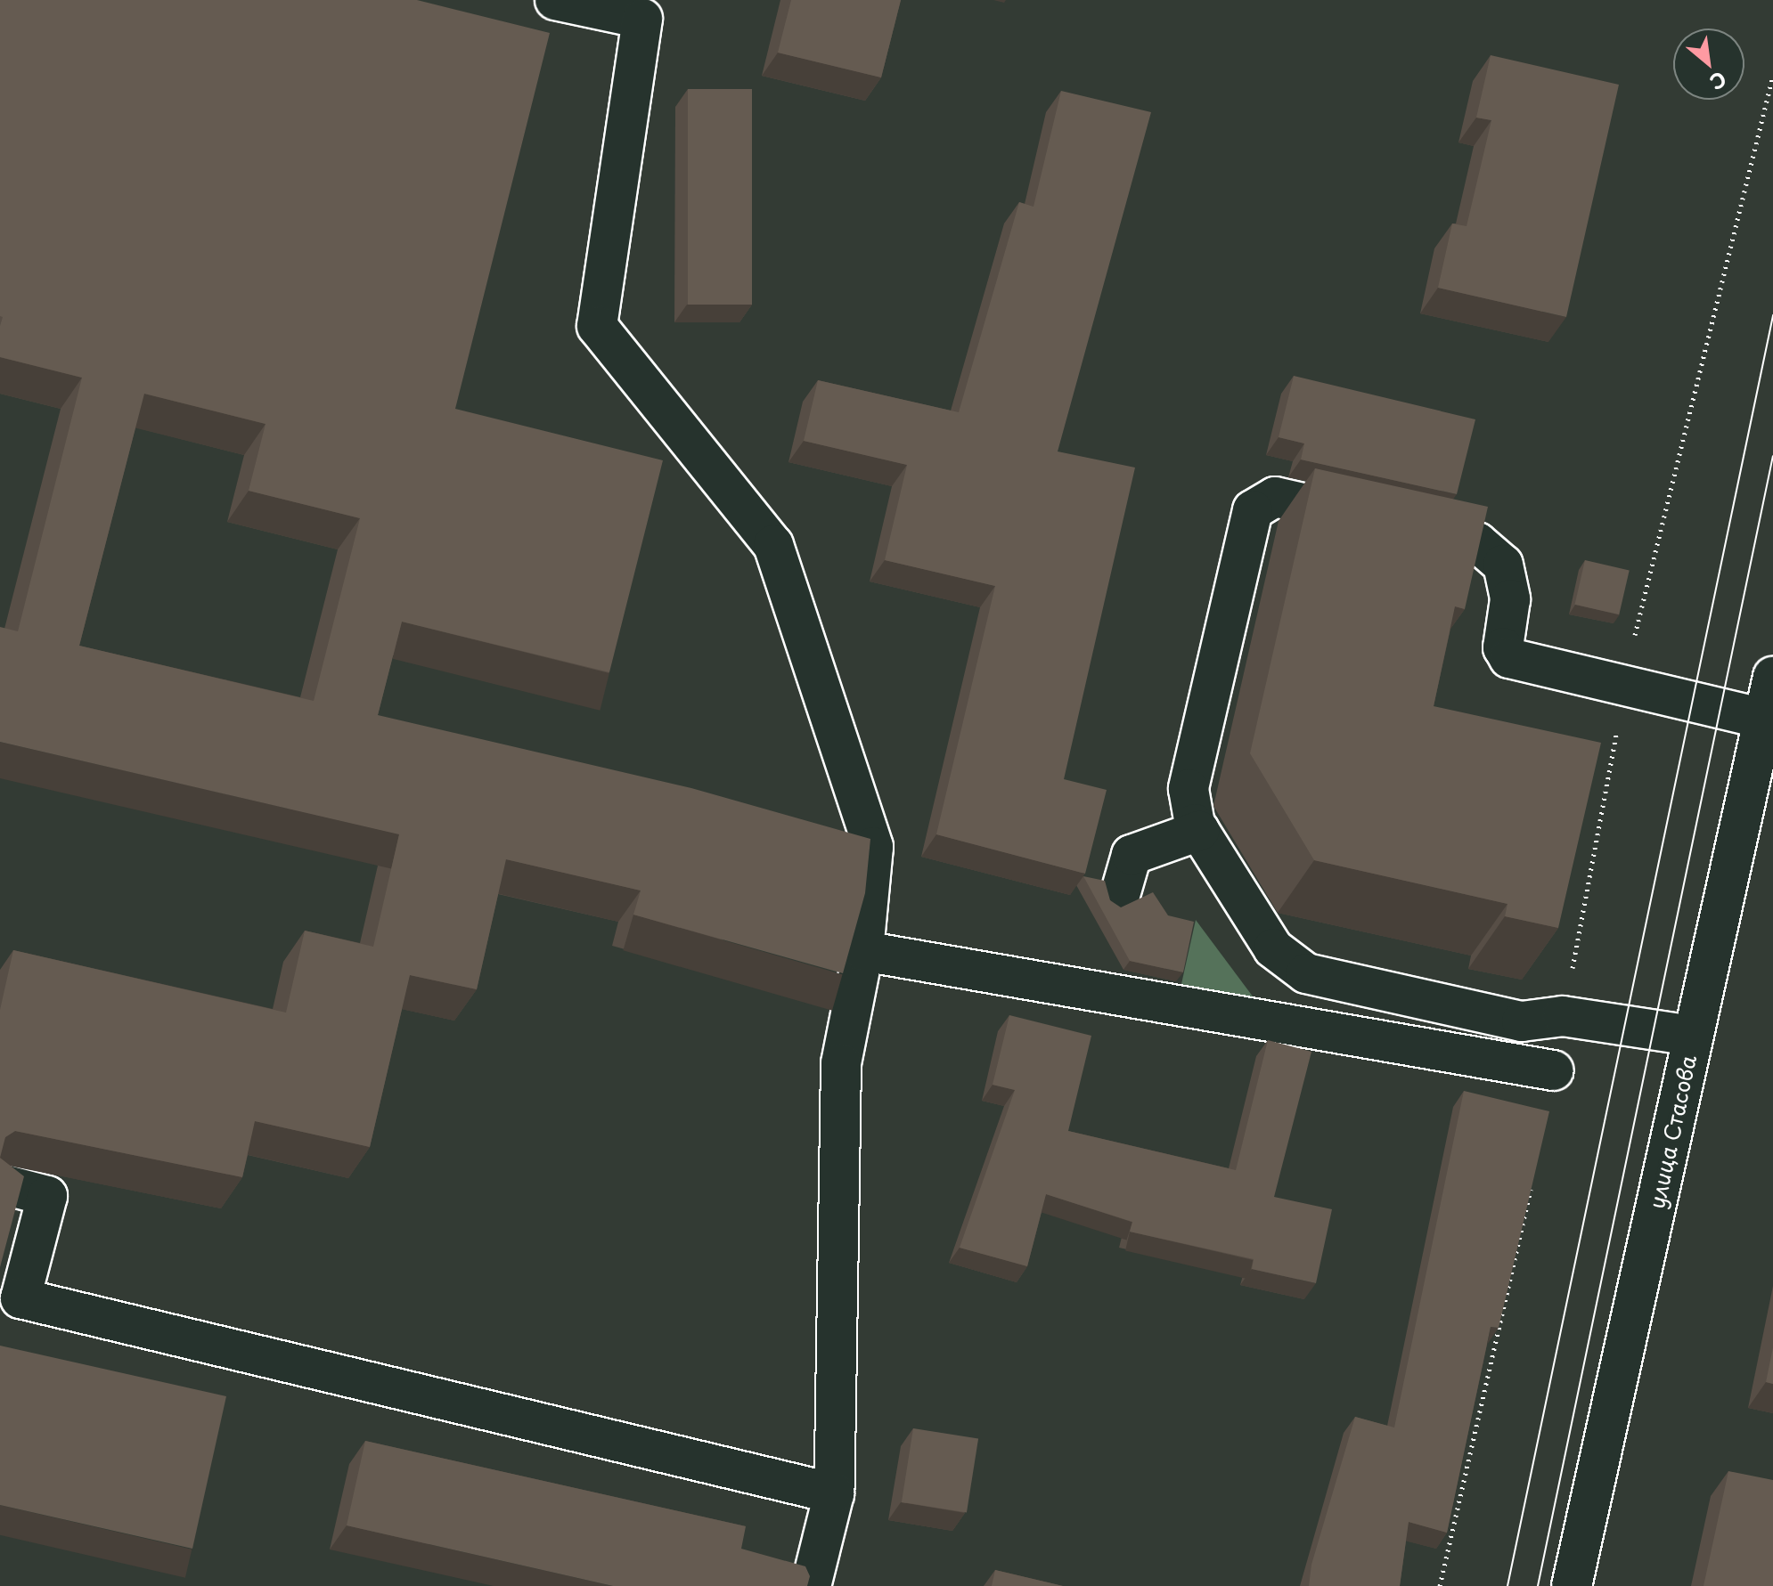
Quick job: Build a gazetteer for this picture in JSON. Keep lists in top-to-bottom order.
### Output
{
  "streets": {
    "street": ["улица Стасова"]
  },
  "north": "bottom right"
}
